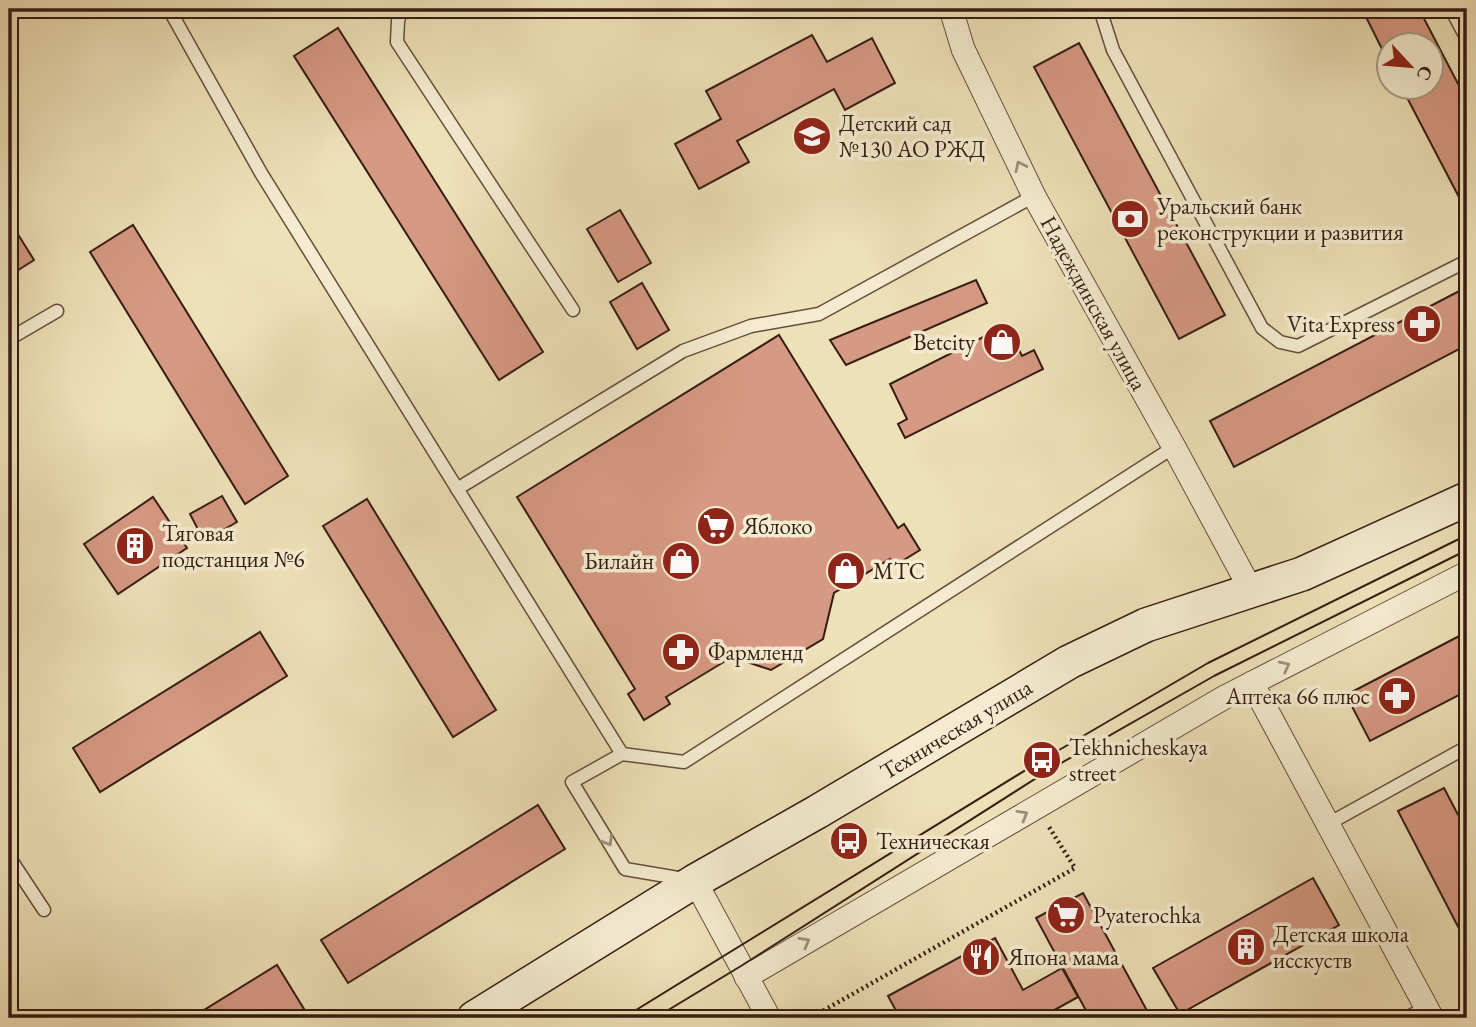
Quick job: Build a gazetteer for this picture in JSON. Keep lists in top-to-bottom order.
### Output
{
  "streets": {
    "main road": ["Техническая улица"],
    "street": ["Надеждинская улица"]
  },
  "crossings": [
    ["Надеждинская улица", "Техническая улица"]
  ],
  "places": {
    "school or university": ["Детский сад №130 АО РЖД"],
    "bank": ["Уральский банк реконструкции и развития"],
    "pharmacy": ["Vita Express", "Фармленд", "Аптека 66 плюс"],
    "shop": ["Betcity", "Билайн", "МТС"],
    "supermarket": ["Яблоко", "Pyaterochka"],
    "building": ["Тяговая подстанция №6", "Детская школа исскуств"],
    "bus stop": ["Tekhnicheskaya street", "Техническая"],
    "restaurant": ["Япона мама"]
  },
  "north": "bottom right"
}
